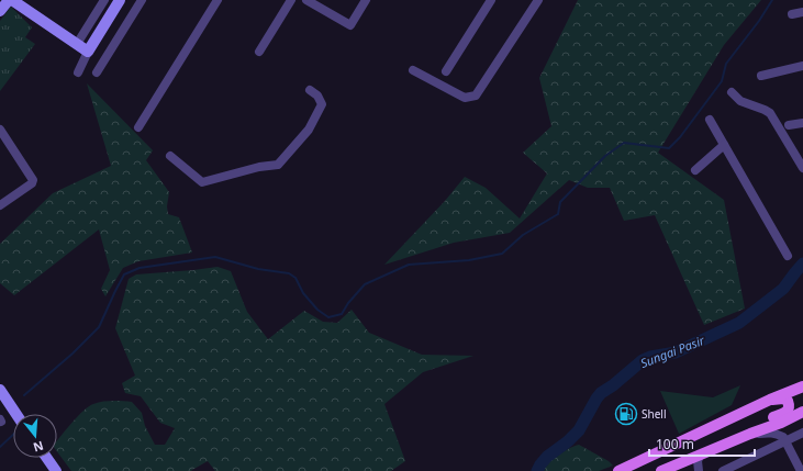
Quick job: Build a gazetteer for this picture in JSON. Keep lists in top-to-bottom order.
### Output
{
  "water": ["Sungai Pasir"],
  "places": {
    "fuel station": ["Shell"]
  },
  "scale_bar": "100 m",
  "north": "bottom"
}
